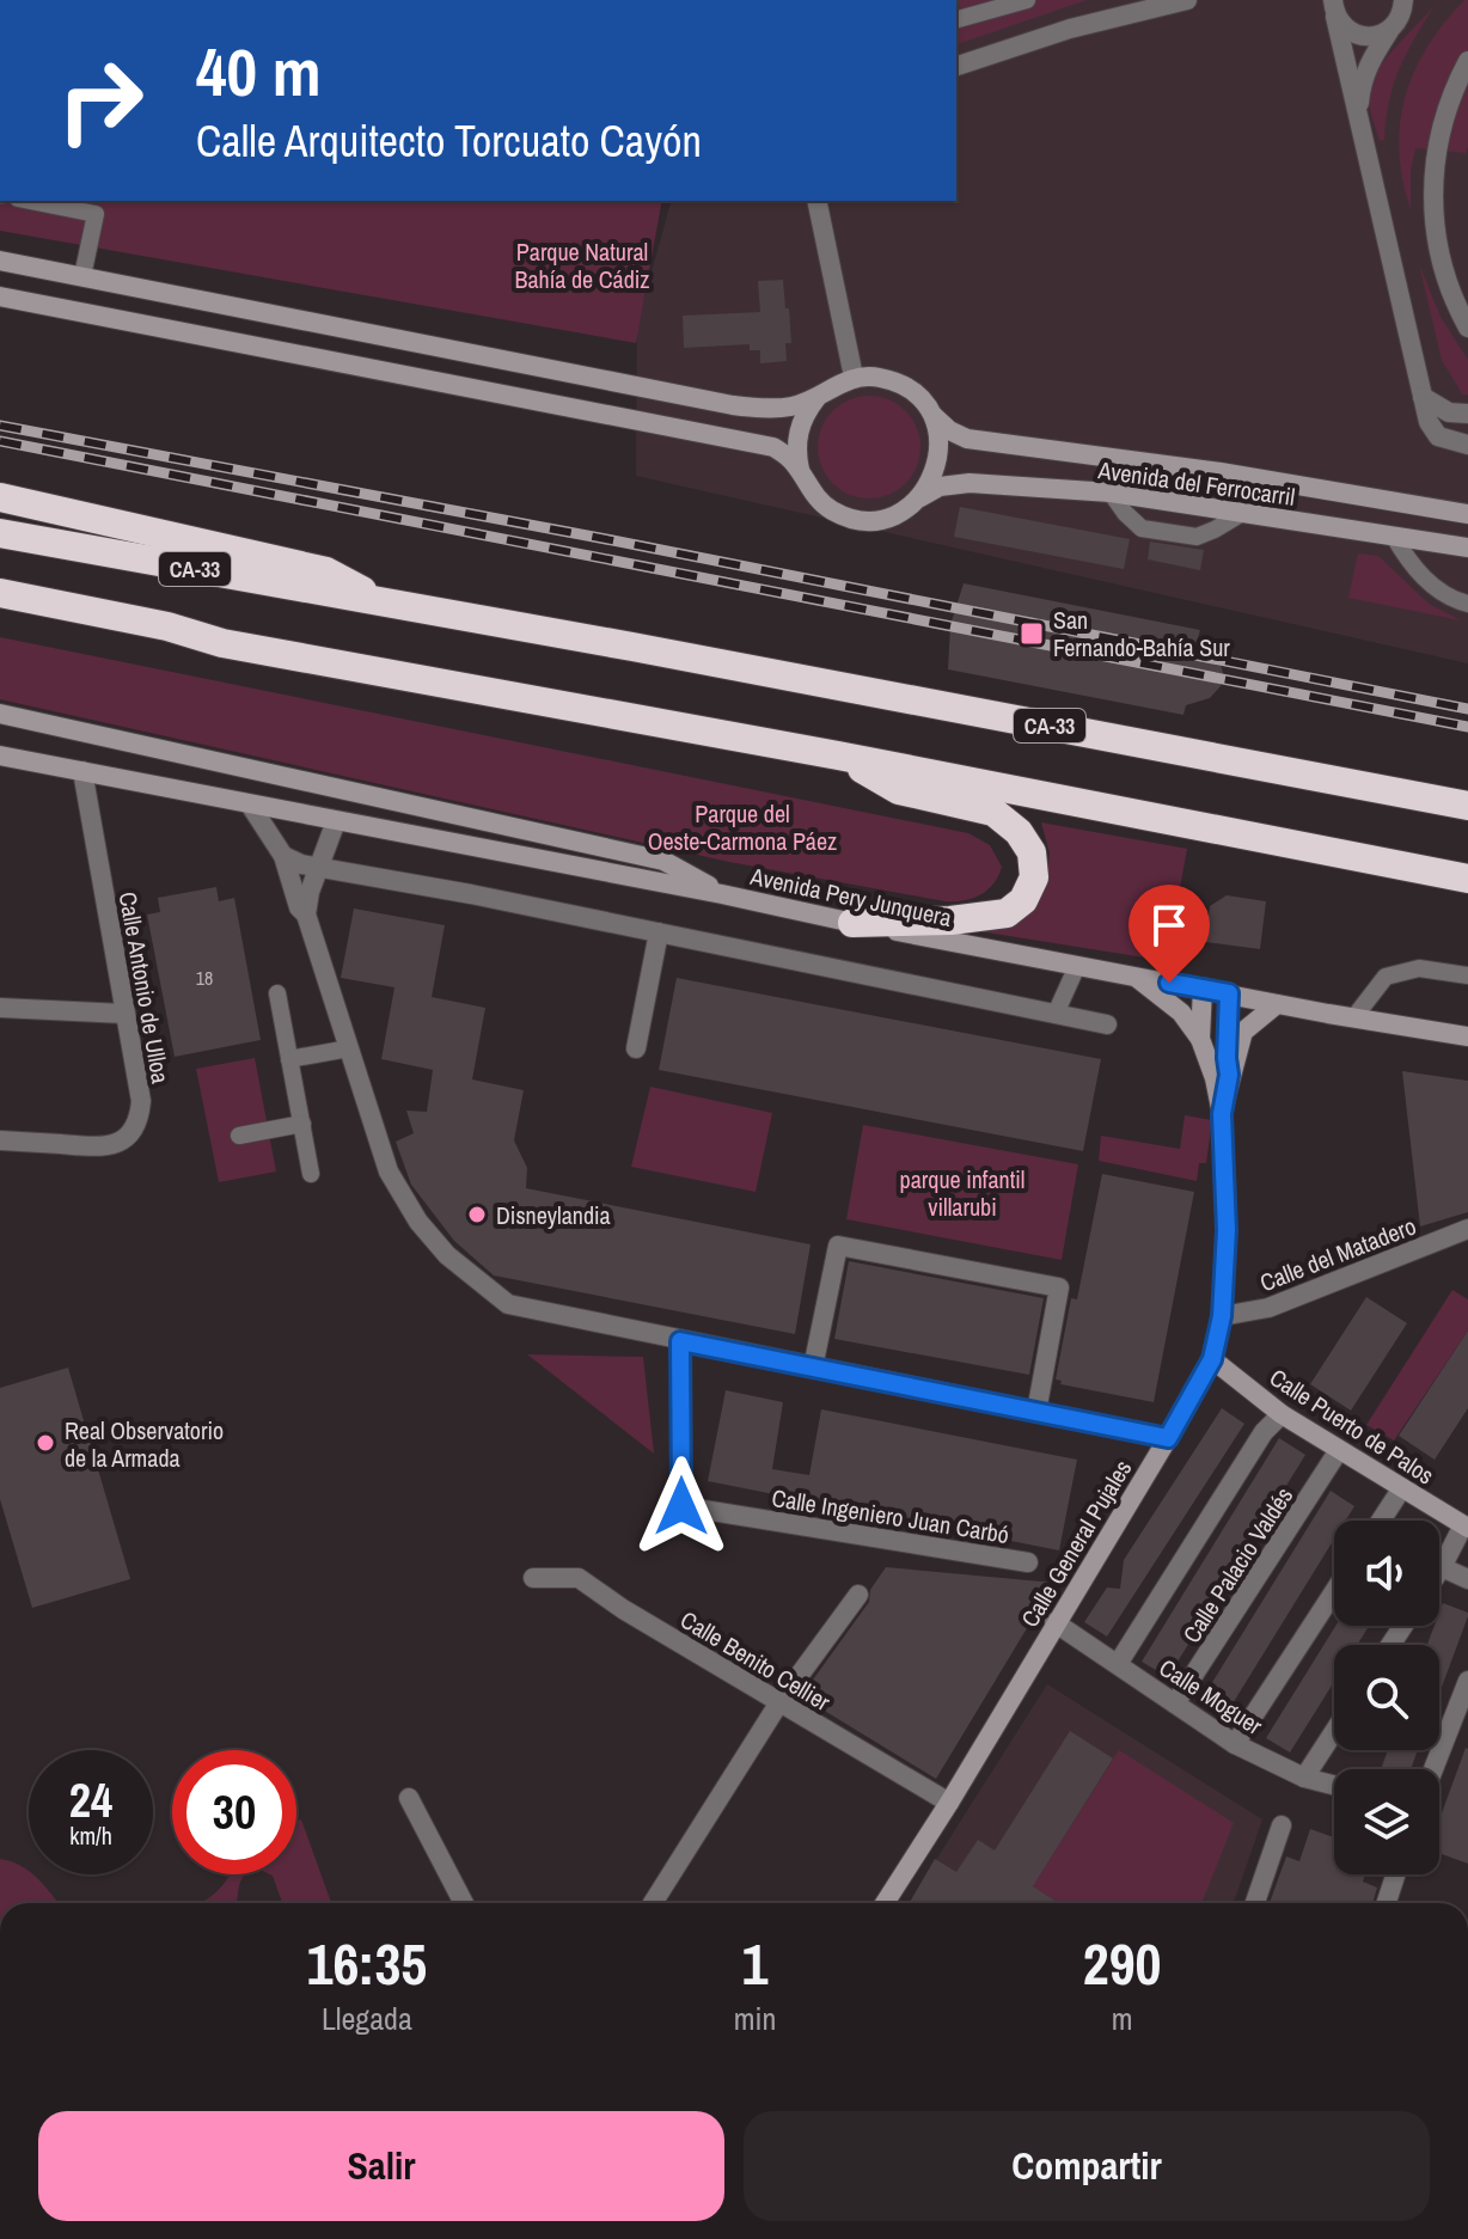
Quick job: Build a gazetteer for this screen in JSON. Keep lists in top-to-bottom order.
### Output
{
  "streets": {
    "highway": ["CA-33"],
    "street": [
      "Avenida del Ferrocarril",
      "Avenida Pery Junquera",
      "Calle Antonio de Ulloa",
      "Calle del Matadero",
      "Calle Puerto de Palos",
      "Calle Ingeniero Juan Carbó",
      "Calle General Pujales",
      "Calle Palacio Valdés",
      "Calle Benito Cellier",
      "Calle Moguer"
    ]
  },
  "crossings": [
    ["Avenida Pery Junquera", "Calle Antonio de Ulloa"],
    ["Calle del Matadero", "Calle General Pujales"],
    ["Calle Puerto de Palos", "Calle General Pujales"],
    ["Calle Puerto de Palos", "Calle Palacio Valdés"],
    ["Calle General Pujales", "Calle Benito Cellier"],
    ["Calle General Pujales", "Calle Moguer"],
    ["Calle Palacio Valdés", "Calle Moguer"]
  ],
  "parks": ["Parque Natural Bahía de Cádiz", "Parque del Oeste-Carmona Páez", "parque infantil villarubi"],
  "places": {
    "transit": ["San Fernando-Bahía Sur"],
    "other": ["Disneylandia", "Real Observatorio de la Armada"]
  },
  "house_numbers": ["18"],
  "page": {
    "turn": ["40 m", "Calle Arquitecto Torcuato Cayón"],
    "speed": "24 km/h",
    "limit": "30",
    "eta": [
      "16:35",
      "Llegada",
      "1",
      "min",
      "290",
      "m"
    ],
    "buttons": ["Salir", "Compartir"]
  }
}
